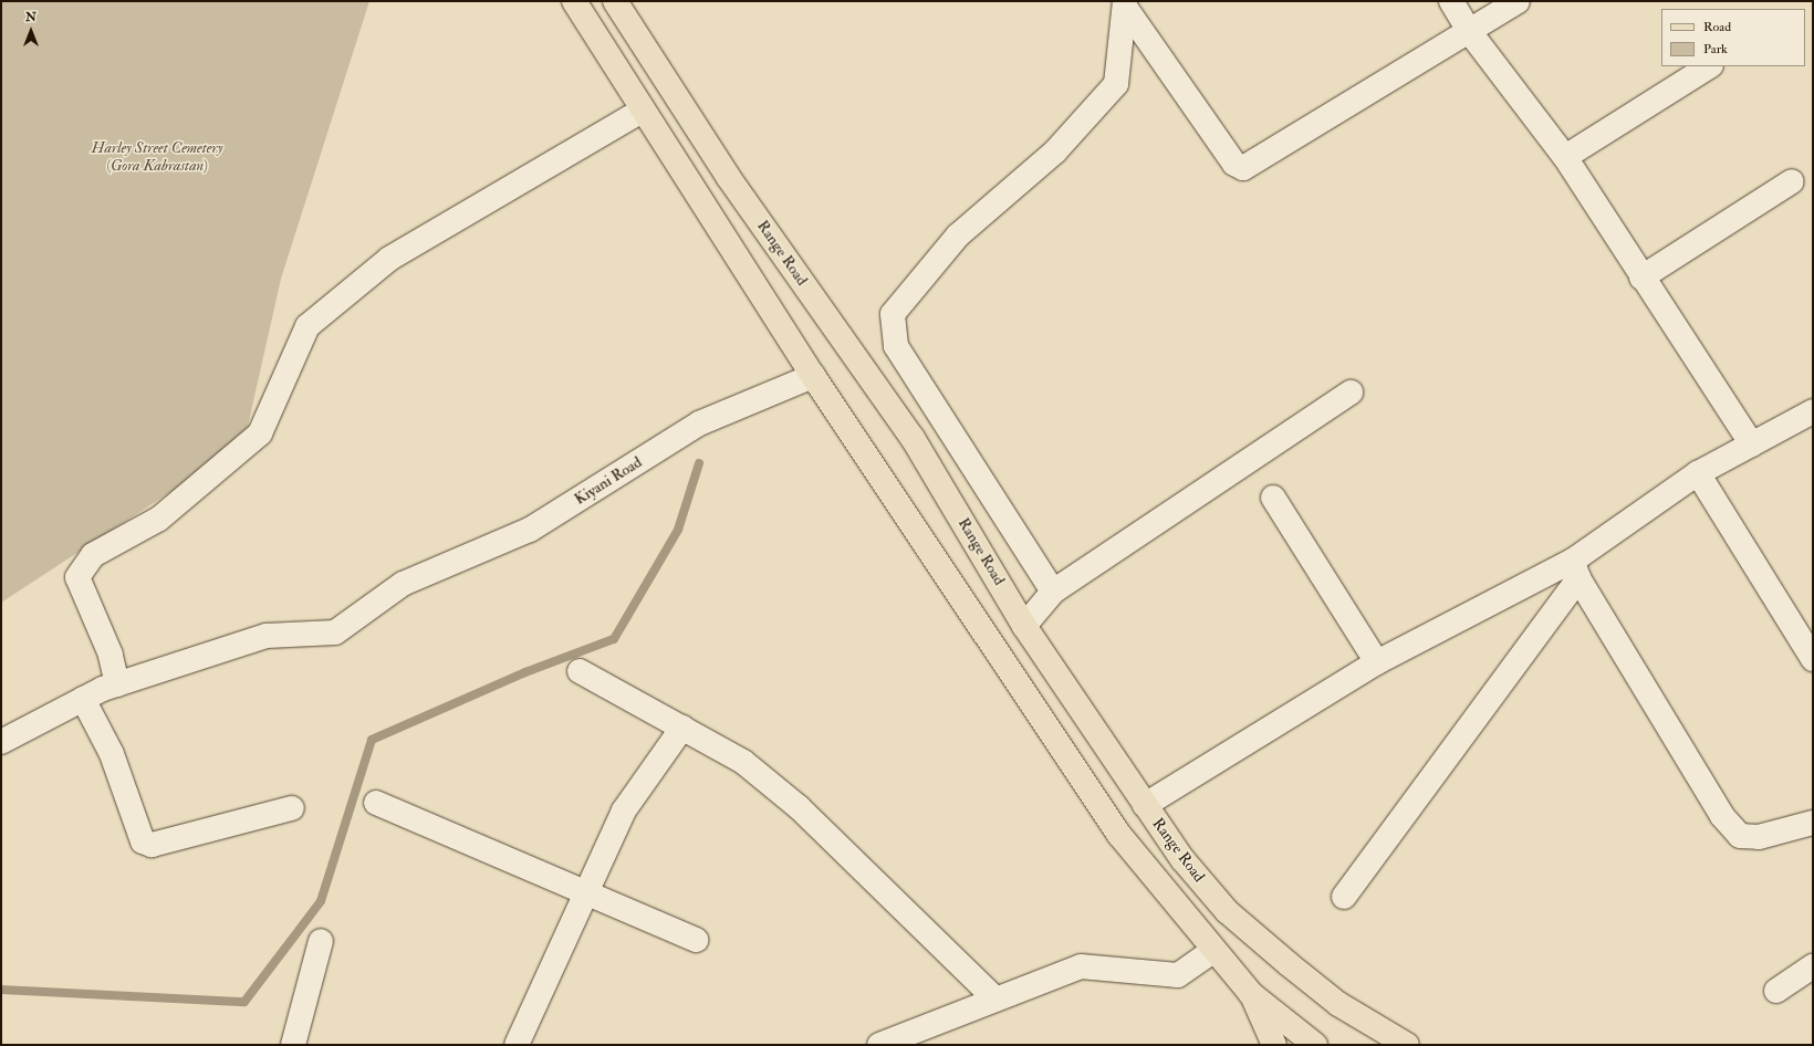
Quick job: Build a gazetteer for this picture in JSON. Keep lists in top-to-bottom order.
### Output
{
  "streets": {
    "main road": ["Range Road"],
    "street": ["Kiyani Road"]
  },
  "parks": ["Harley Street Cemetery (Gora Kabrastan)"],
  "legend": ["Road", "Park"],
  "north": "top"
}
